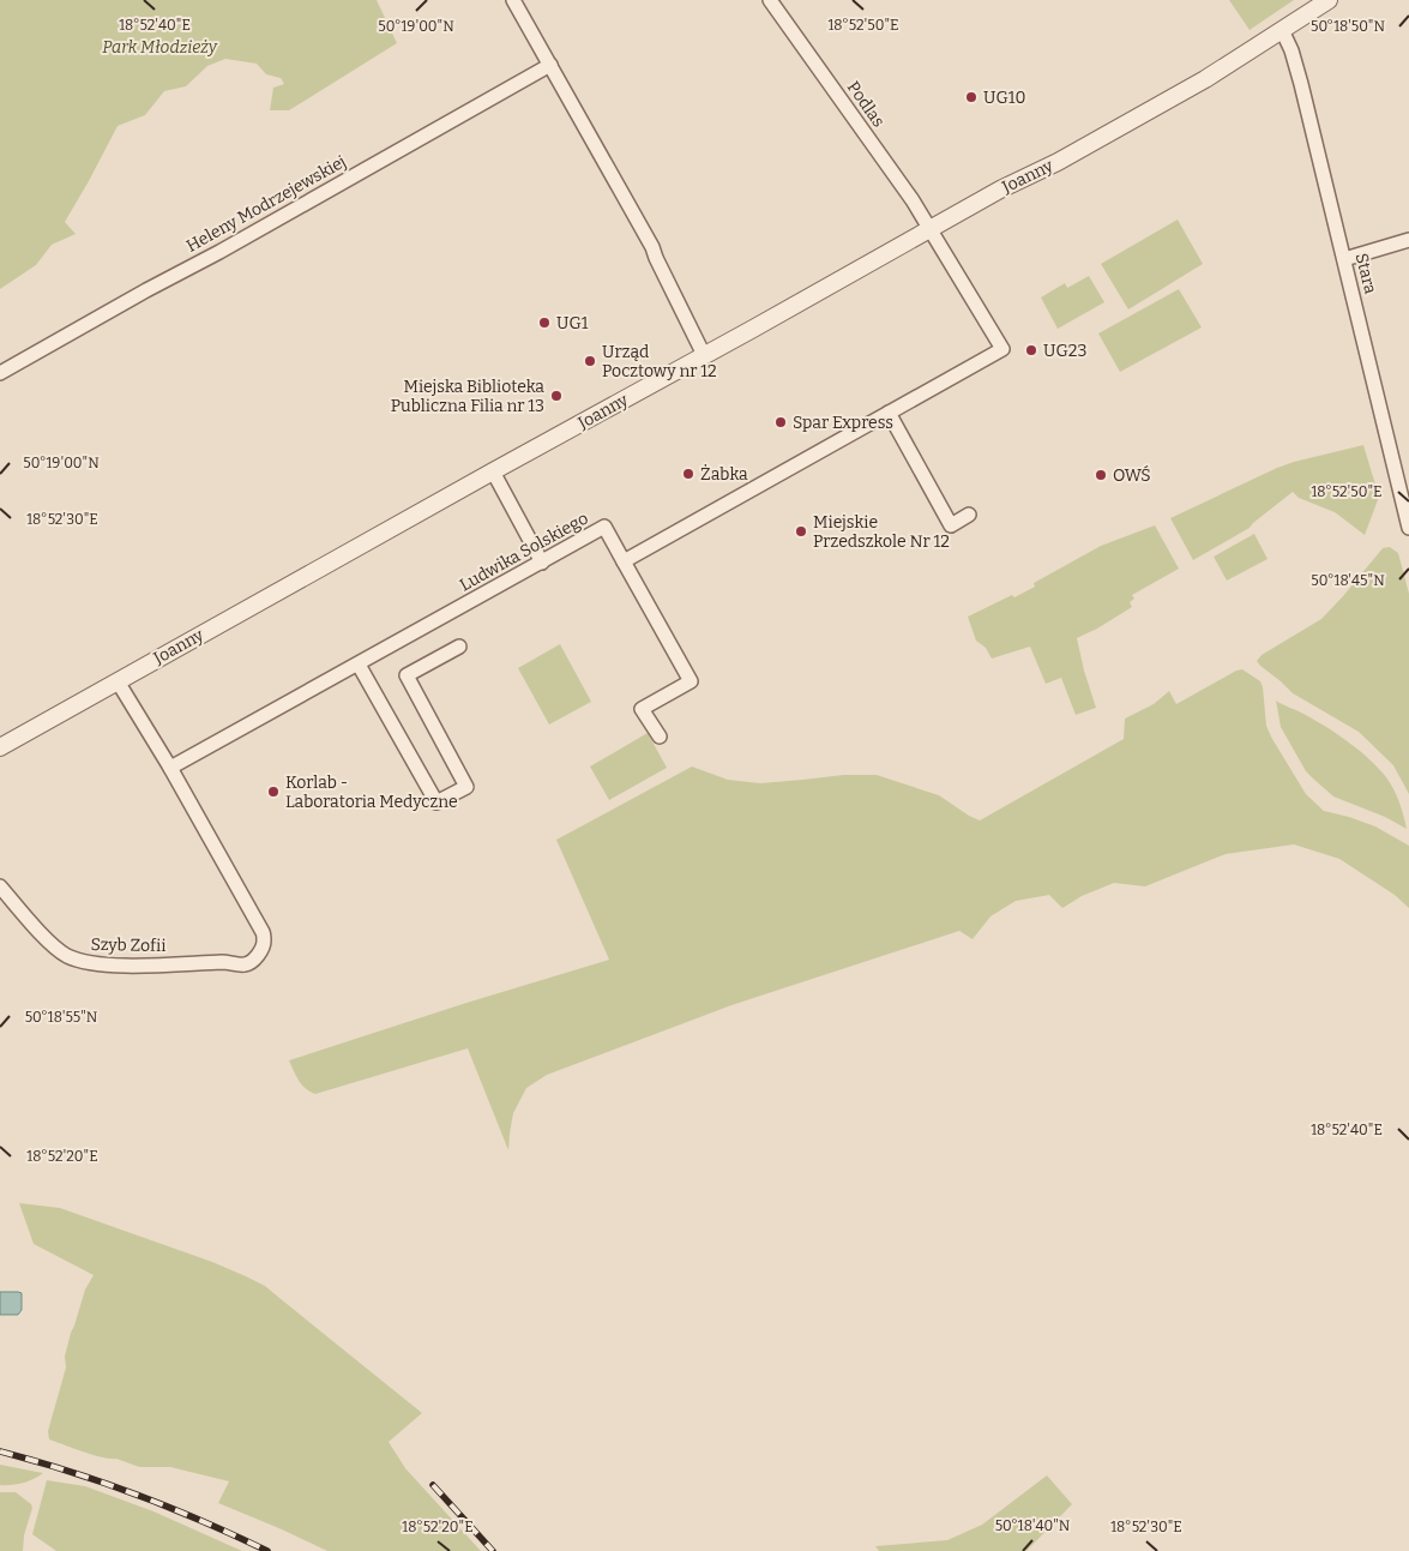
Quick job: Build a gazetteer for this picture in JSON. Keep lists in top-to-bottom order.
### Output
{
  "streets": {
    "street": [
      "Podlas",
      "Joanny",
      "Heleny Modrzejewskiej",
      "Stara",
      "Ludwika Solskiego",
      "Szyb Zofii"
    ]
  },
  "crossings": [
    ["Podlas", "Joanny"],
    ["Joanny", "Stara"],
    ["Ludwika Solskiego", "Szyb Zofii"]
  ],
  "parks": ["Park Młodzieży"],
  "places": [
    "UG10",
    "UG1",
    "UG23",
    "Urząd Pocztowy nr 12",
    "Miejska Biblioteka Publiczna Filia nr 13",
    "Spar Express",
    "Żabka",
    "OWŚ",
    "Miejskie Przedszkole Nr 12",
    "Korlab - Laboratoria Medyczne"
  ],
  "coordinates": [
    "18°52'40\"E",
    "18°52'50\"E",
    "50°19'00\"N",
    "50°18'50\"N",
    "18°52'30\"E",
    "50°18'45\"N",
    "50°18'55\"N",
    "18°52'20\"E",
    "50°18'40\"N"
  ]
}
